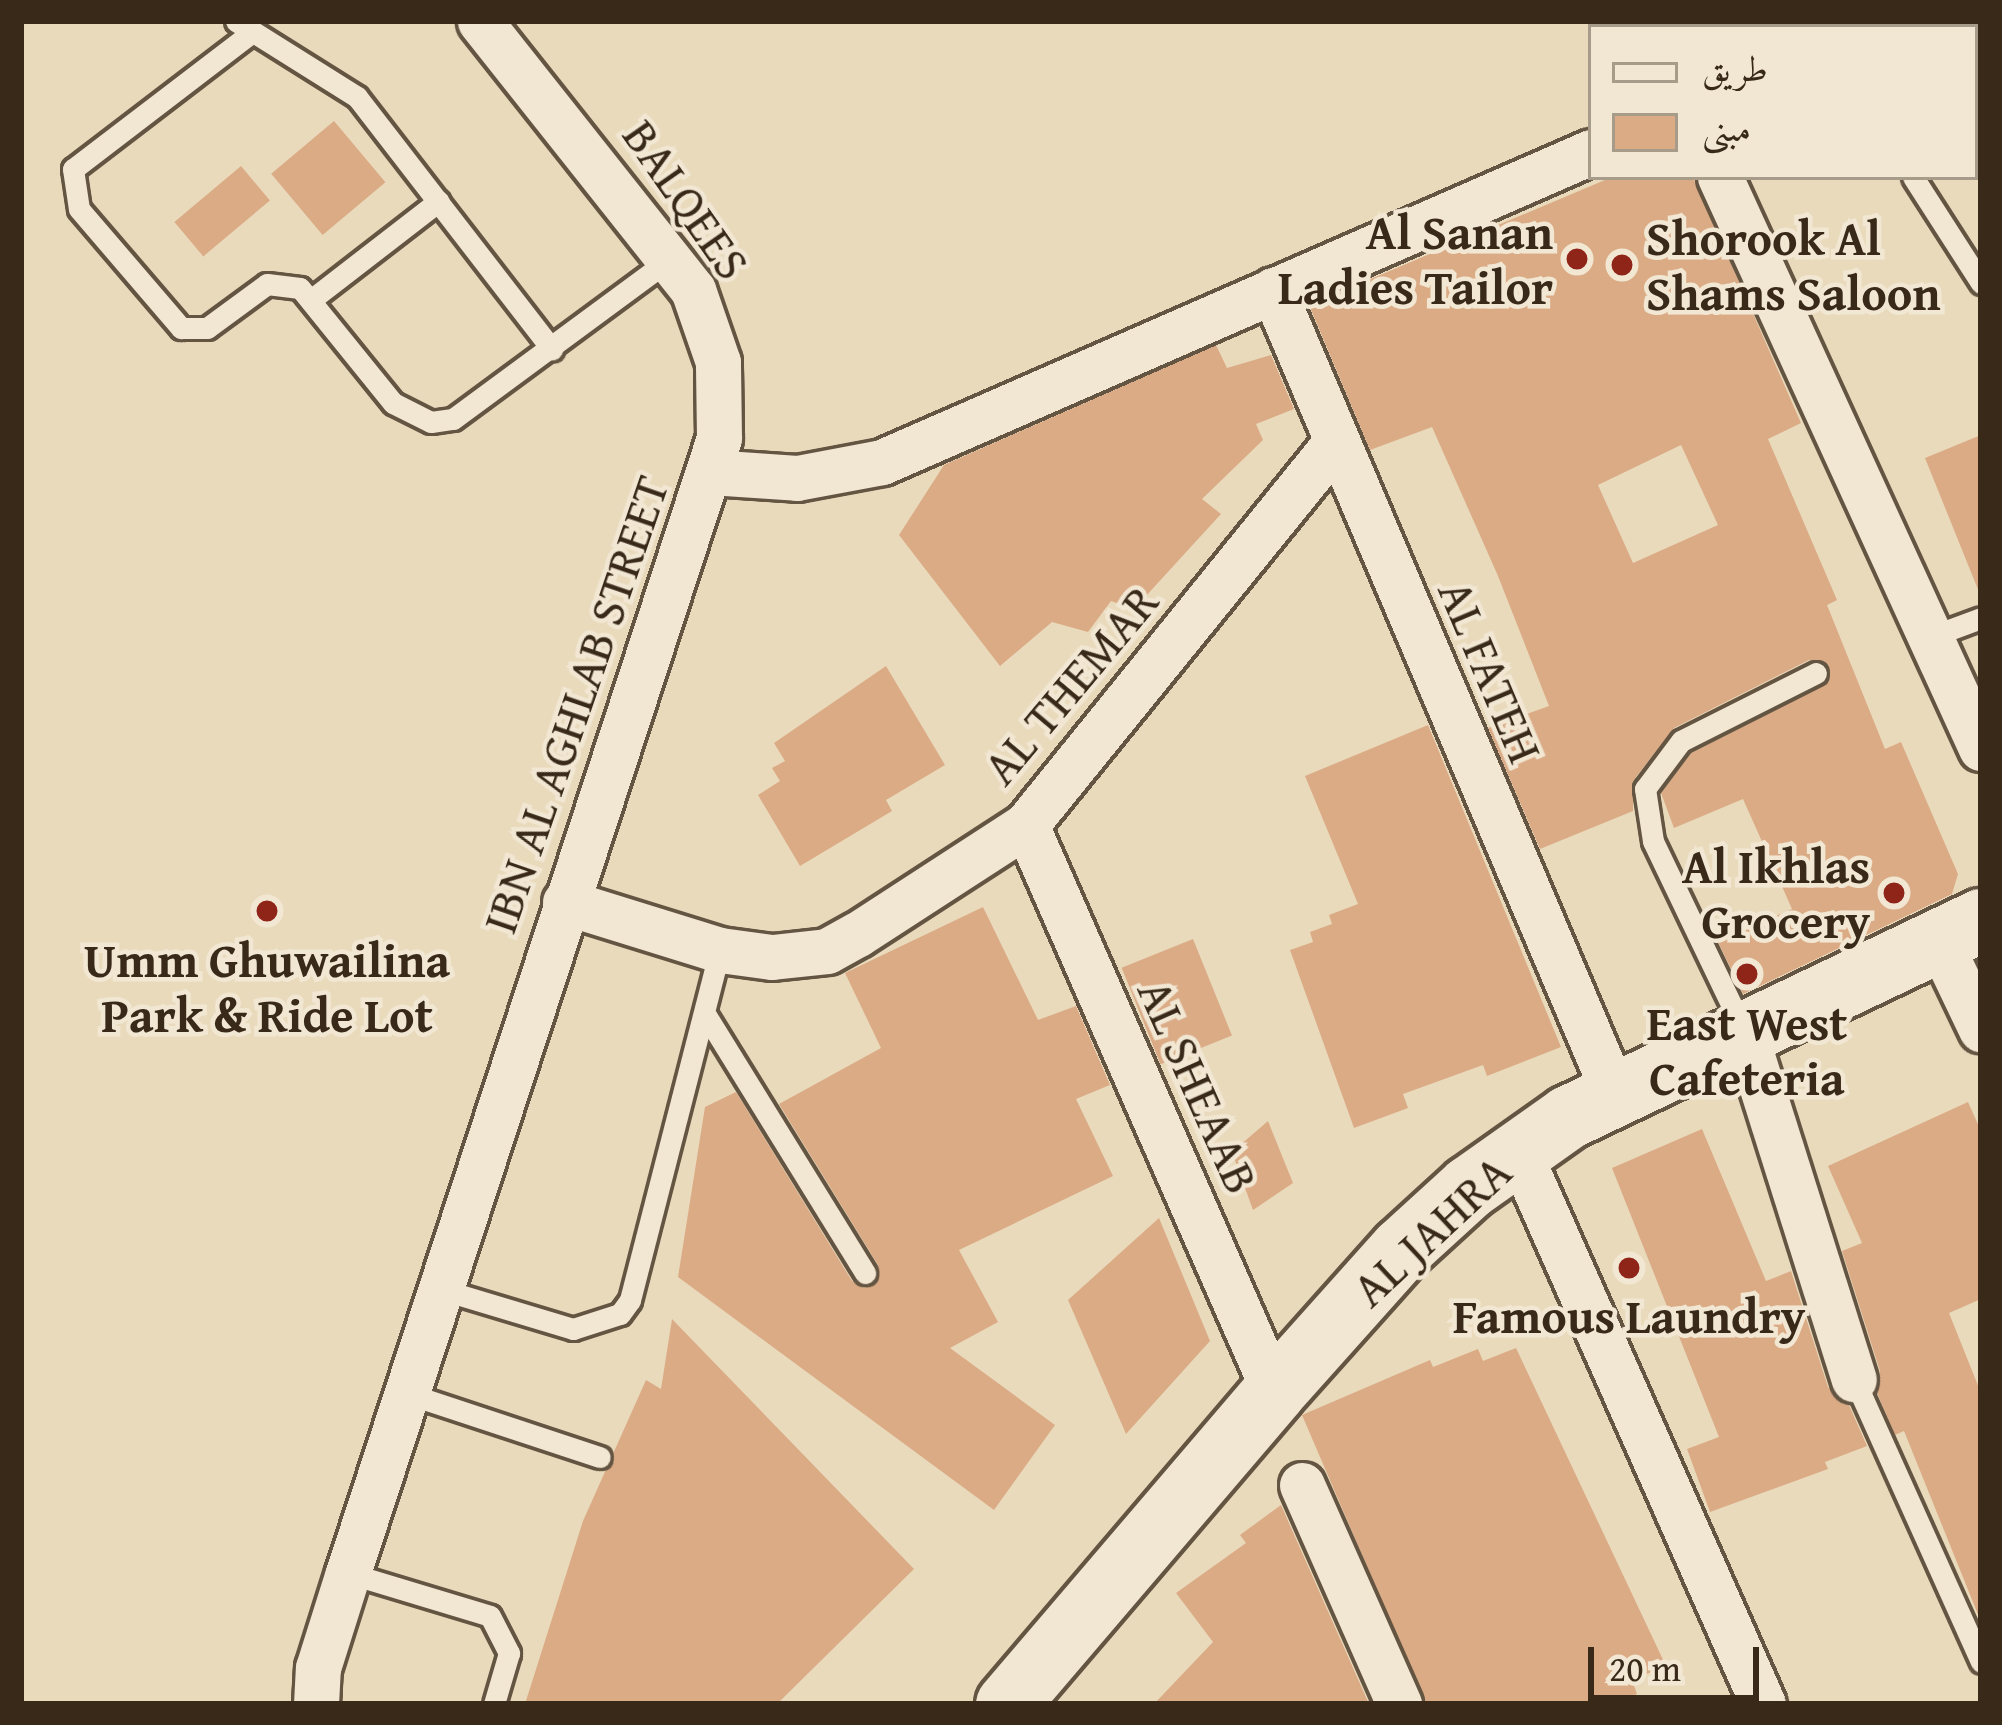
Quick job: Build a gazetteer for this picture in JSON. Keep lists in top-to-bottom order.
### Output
{
  "streets": {
    "street": [
      "BALQEES",
      "AL FATEH",
      "AL THEMAR",
      "IBN AL AGHLAB STREET",
      "AL SHEAAB",
      "AL JAHRA"
    ]
  },
  "crossings": [
    ["BALQEES", "IBN AL AGHLAB STREET"],
    ["AL FATEH", "AL THEMAR"],
    ["AL FATEH", "IBN AL AGHLAB STREET"],
    ["AL FATEH", "AL JAHRA"],
    ["AL THEMAR", "IBN AL AGHLAB STREET"],
    ["AL THEMAR", "AL SHEAAB"],
    ["AL SHEAAB", "AL JAHRA"]
  ],
  "places": [
    "Al Sanan Ladies Tailor",
    "Shorook Al Shams Saloon",
    "Al Ikhlas Grocery",
    "Umm Ghuwailina Park & Ride Lot",
    "East West Cafeteria",
    "Famous Laundry"
  ],
  "legend": ["طريق", "مبنى"],
  "scale_bar": "20 m"
}
